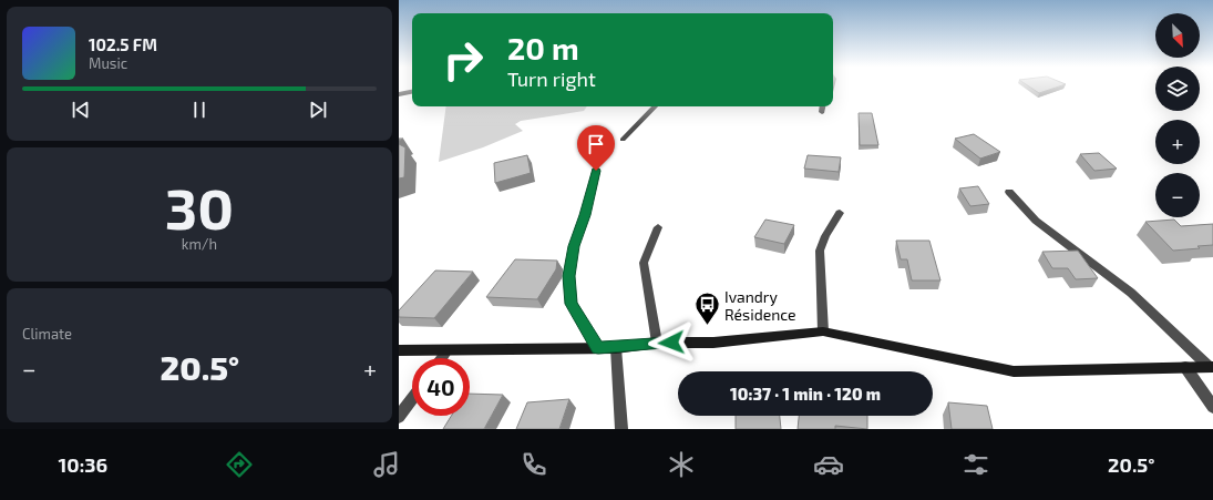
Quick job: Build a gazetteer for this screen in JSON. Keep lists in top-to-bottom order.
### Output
{
  "places": {
    "bus stop": ["Ivandry Résidence"]
  },
  "north": "bottom right",
  "page": {
    "map_buttons": ["+", "−"],
    "turn": ["20 m", "Turn right"],
    "song": ["102.5 FM", "Music"],
    "tile": [
      ["30", "km/h"],
      "Climate"
    ],
    "heat": ["−", "20.5°", "+"],
    "limit": "40",
    "trip": "10:37 · 1 min · 120 m",
    "tabs": ["10:36", "20.5°"]
  }
}
